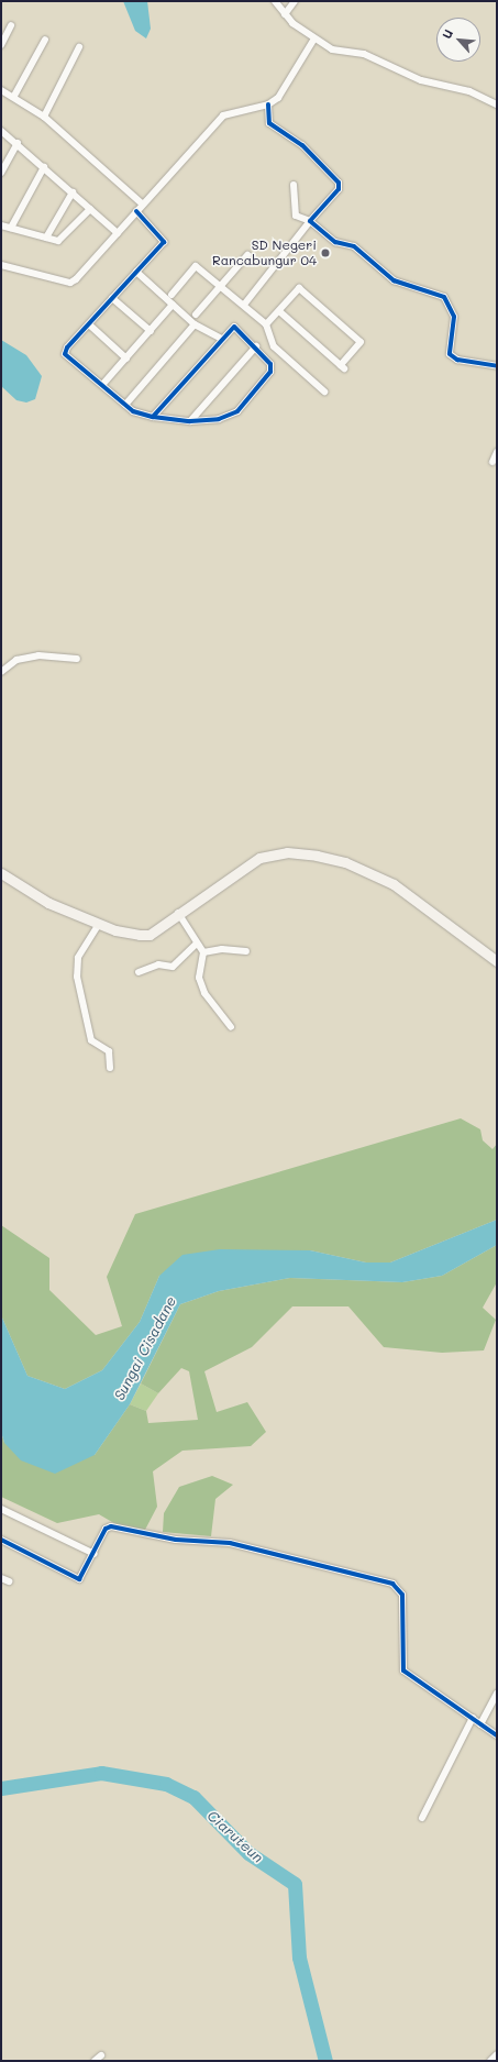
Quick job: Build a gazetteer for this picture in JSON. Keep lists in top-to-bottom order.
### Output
{
  "water": ["Sungai Cisadane", "Ciaruteun"],
  "places": ["SD Negeri Rancabungur 04"],
  "north": "top left"
}
